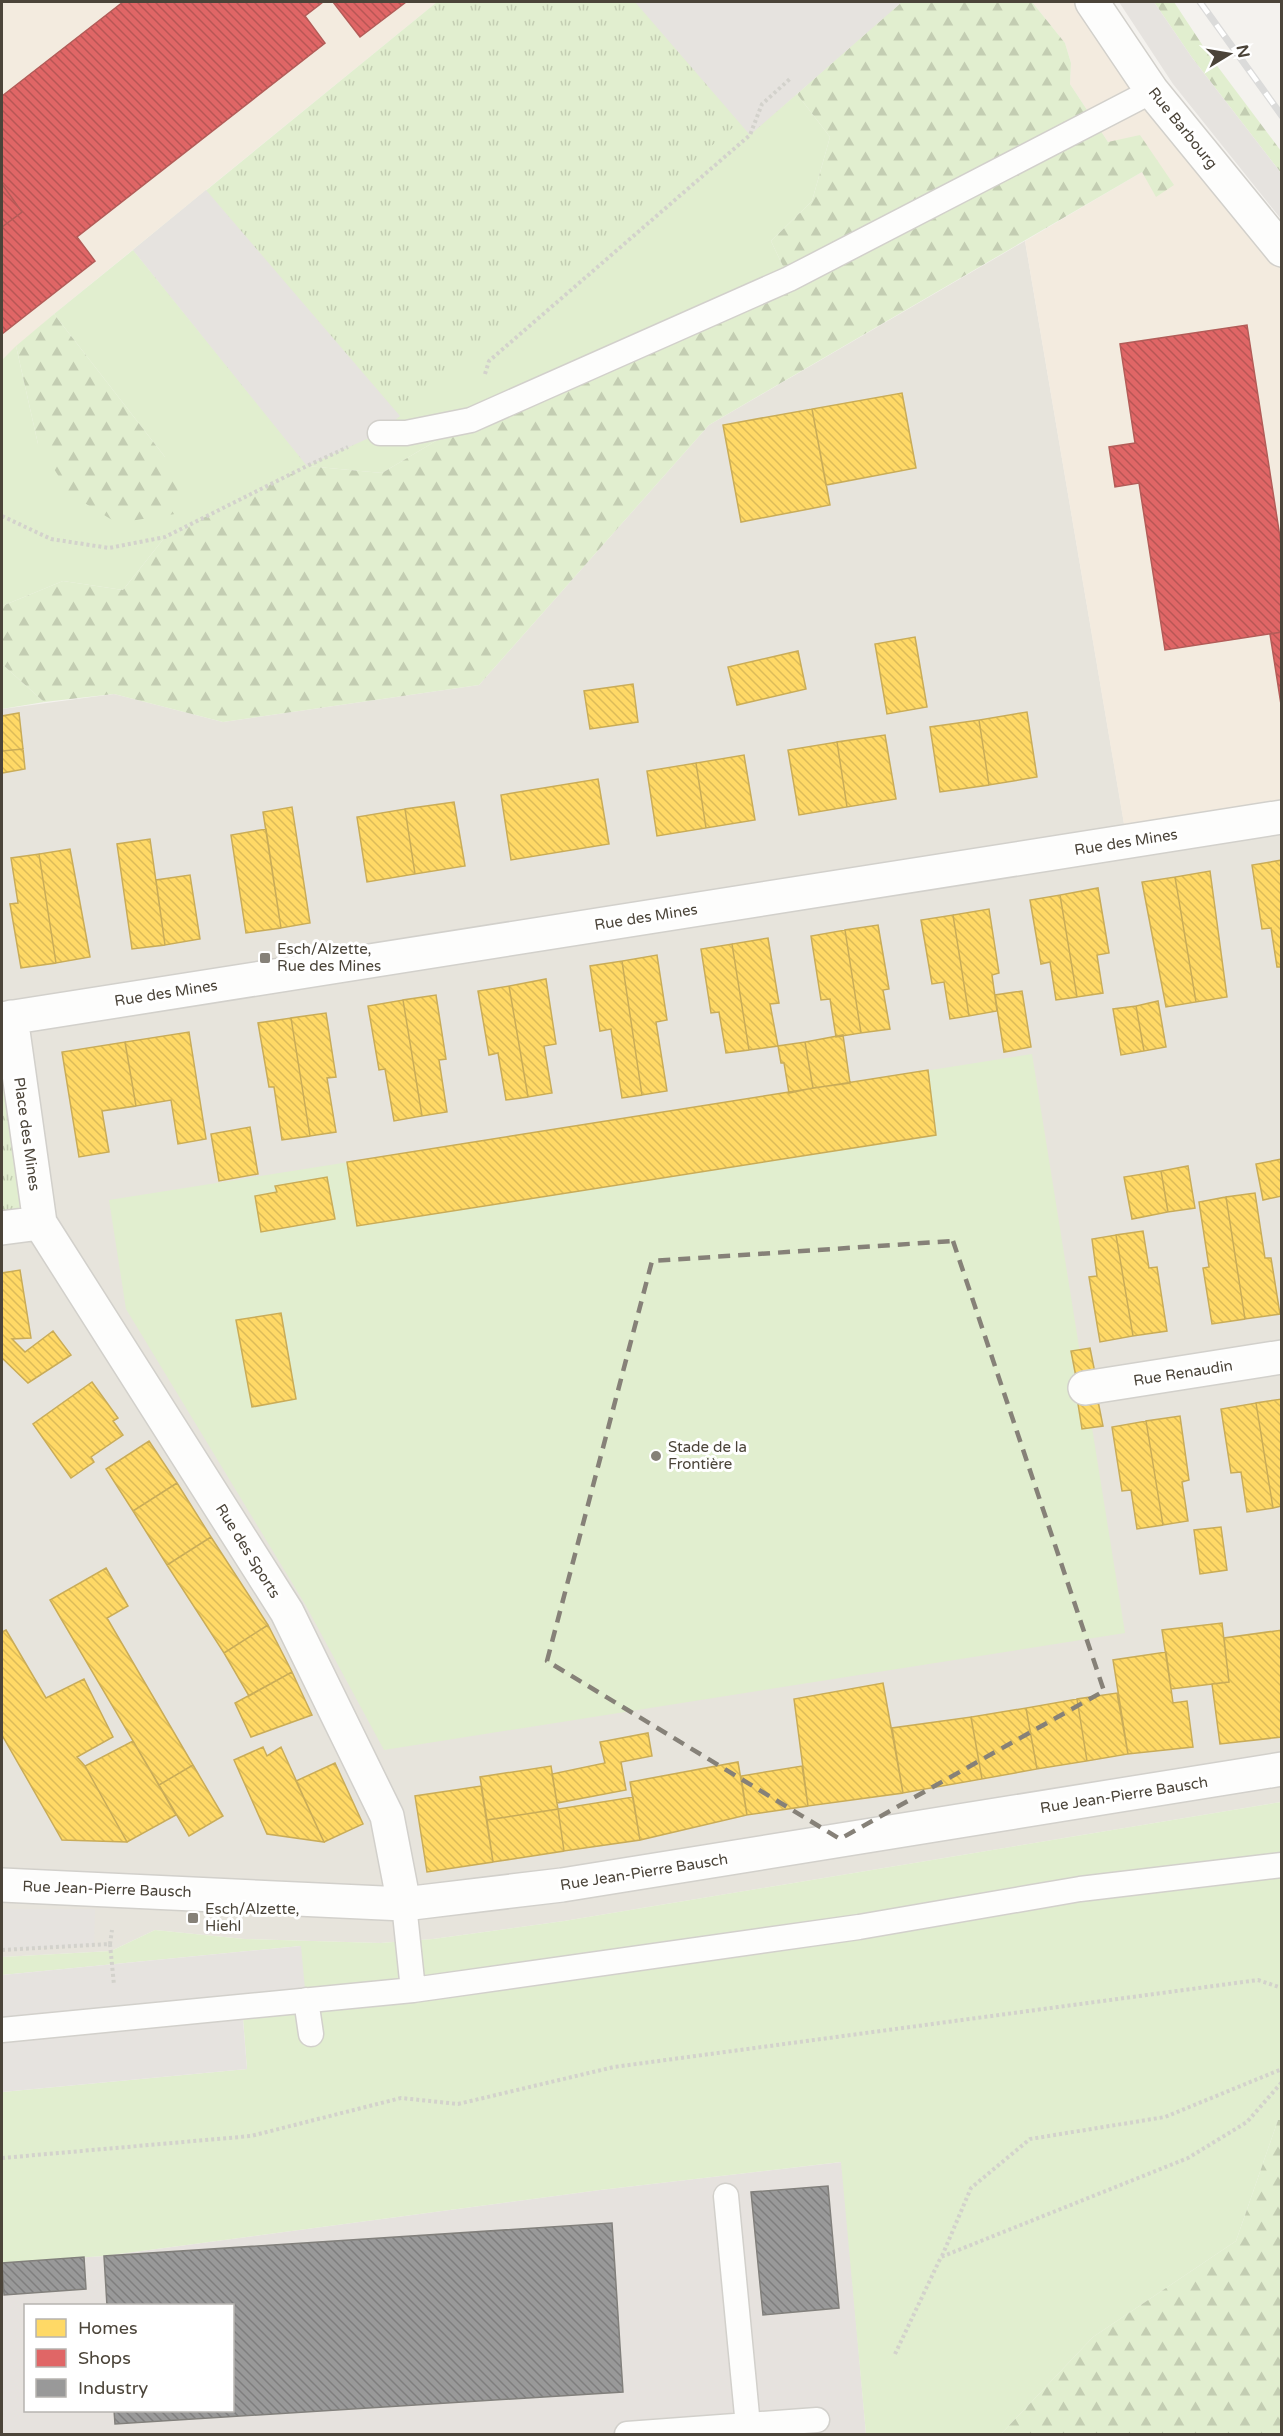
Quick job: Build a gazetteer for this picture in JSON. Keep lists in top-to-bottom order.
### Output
{
  "streets": {
    "street": [
      "Rue Barbourg",
      "Rue des Mines",
      "Place des Mines",
      "Rue Renaudin",
      "Rue des Sports",
      "Rue Jean-Pierre Bausch"
    ]
  },
  "crossings": [
    ["Rue des Mines", "Place des Mines"],
    ["Place des Mines", "Rue des Sports"],
    ["Rue des Sports", "Rue Jean-Pierre Bausch"]
  ],
  "places": {
    "transit": ["Esch/Alzette, Rue des Mines", "Esch/Alzette, Hiehl"],
    "other": ["Stade de la Frontière"]
  },
  "legend": ["Homes", "Shops", "Industry"],
  "north": "right"
}
